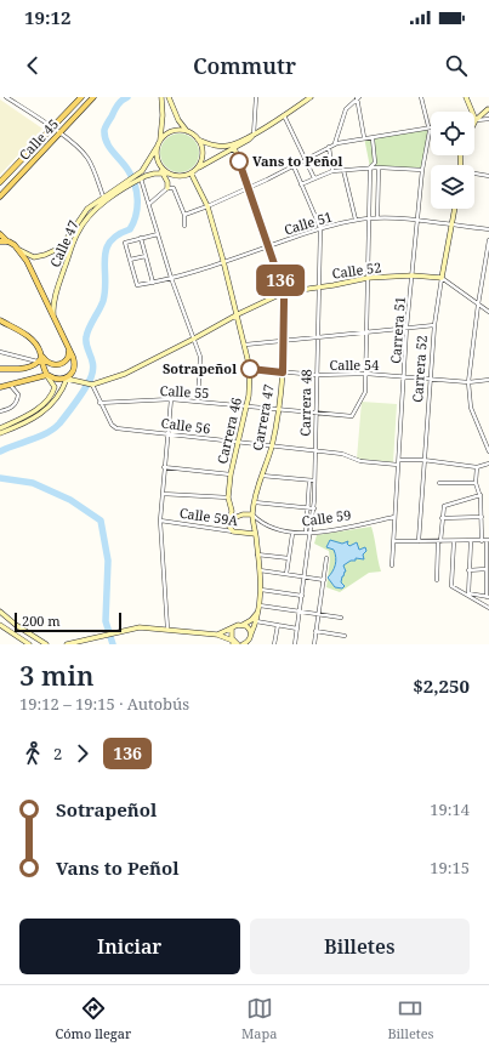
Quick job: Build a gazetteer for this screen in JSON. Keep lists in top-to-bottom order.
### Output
{
  "streets": {
    "main road": ["Calle 45"],
    "street": [
      "Calle 51",
      "Calle 47",
      "Calle 52",
      "Carrera 51",
      "Calle 54",
      "Carrera 52",
      "Calle 55",
      "Carrera 48",
      "Carrera 47",
      "Calle 56",
      "Carrera 46",
      "Calle 59A",
      "Calle 59"
    ]
  },
  "crossings": [
    ["Calle 51", "Carrera 51"],
    ["Calle 51", "Carrera 52"],
    ["Calle 51", "Carrera 48"],
    ["Calle 51", "Carrera 47"],
    ["Calle 51", "Carrera 46"],
    ["Calle 47", "Carrera 46"],
    ["Calle 52", "Carrera 51"],
    ["Calle 52", "Carrera 52"],
    ["Calle 52", "Carrera 48"],
    ["Calle 52", "Carrera 47"],
    ["Calle 52", "Carrera 46"],
    ["Carrera 51", "Calle 54"],
    ["Carrera 51", "Calle 56"],
    ["Carrera 51", "Calle 59"],
    ["Calle 54", "Carrera 52"],
    ["Calle 54", "Calle 55"],
    ["Calle 54", "Carrera 48"],
    ["Calle 54", "Carrera 47"],
    ["Calle 54", "Carrera 46"],
    ["Calle 55", "Carrera 48"],
    ["Calle 55", "Carrera 47"],
    ["Calle 55", "Calle 56"],
    ["Calle 55", "Carrera 46"],
    ["Carrera 48", "Calle 56"],
    ["Carrera 48", "Calle 59"],
    ["Carrera 47", "Calle 56"],
    ["Carrera 47", "Calle 59A"],
    ["Carrera 47", "Calle 59"],
    ["Calle 56", "Carrera 46"],
    ["Carrera 46", "Calle 59A"]
  ],
  "places": ["Vans to Peñol", "Sotrapeñol"],
  "lines": ["bus line 136"],
  "scale_bar": "200 m",
  "page": {
    "status": "19:12",
    "header": "Commutr",
    "on_map": "136",
    "scale": "200 m",
    "heading": ["3 min", "19:12 – 19:15 · Autobús", "$2,250"],
    "legs": ["2", "136"],
    "list": [
      {
        "name": "Sotrapeñol",
        "value": "19:14"
      },
      {
        "name": "Vans to Peñol",
        "value": "19:15"
      }
    ],
    "buttons": ["Iniciar", "Billetes"],
    "tabs": ["Cómo llegar", "Mapa", "Billetes"]
  }
}
